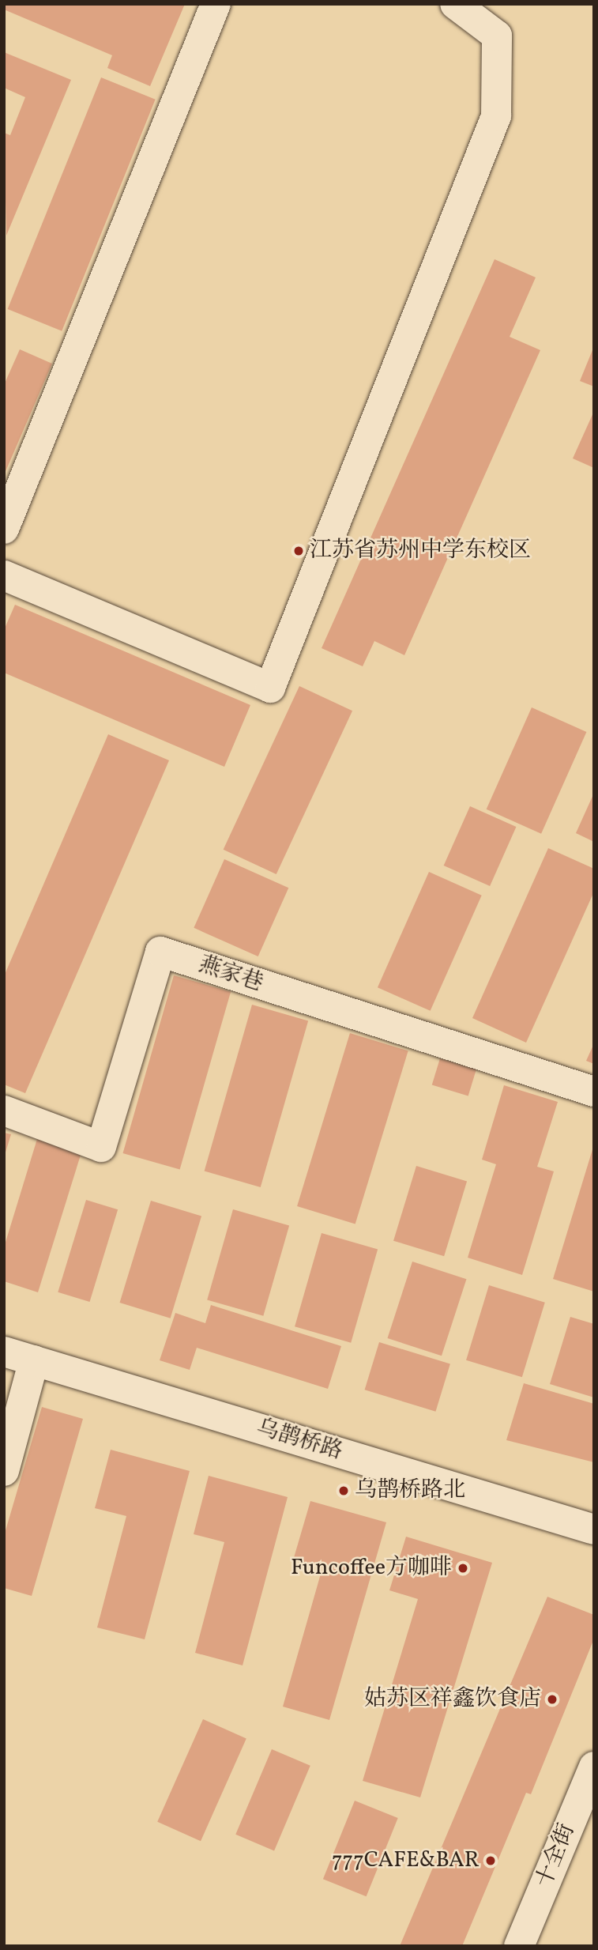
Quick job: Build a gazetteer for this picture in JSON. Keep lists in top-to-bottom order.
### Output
{
  "streets": {
    "street": ["燕家巷", "乌鹊桥路", "十全街"]
  },
  "places": [
    "江苏省苏州中学东校区",
    "乌鹊桥路北",
    "Funcoffee方咖啡",
    "姑苏区祥鑫饮食店",
    "777CAFE&BAR"
  ]
}
